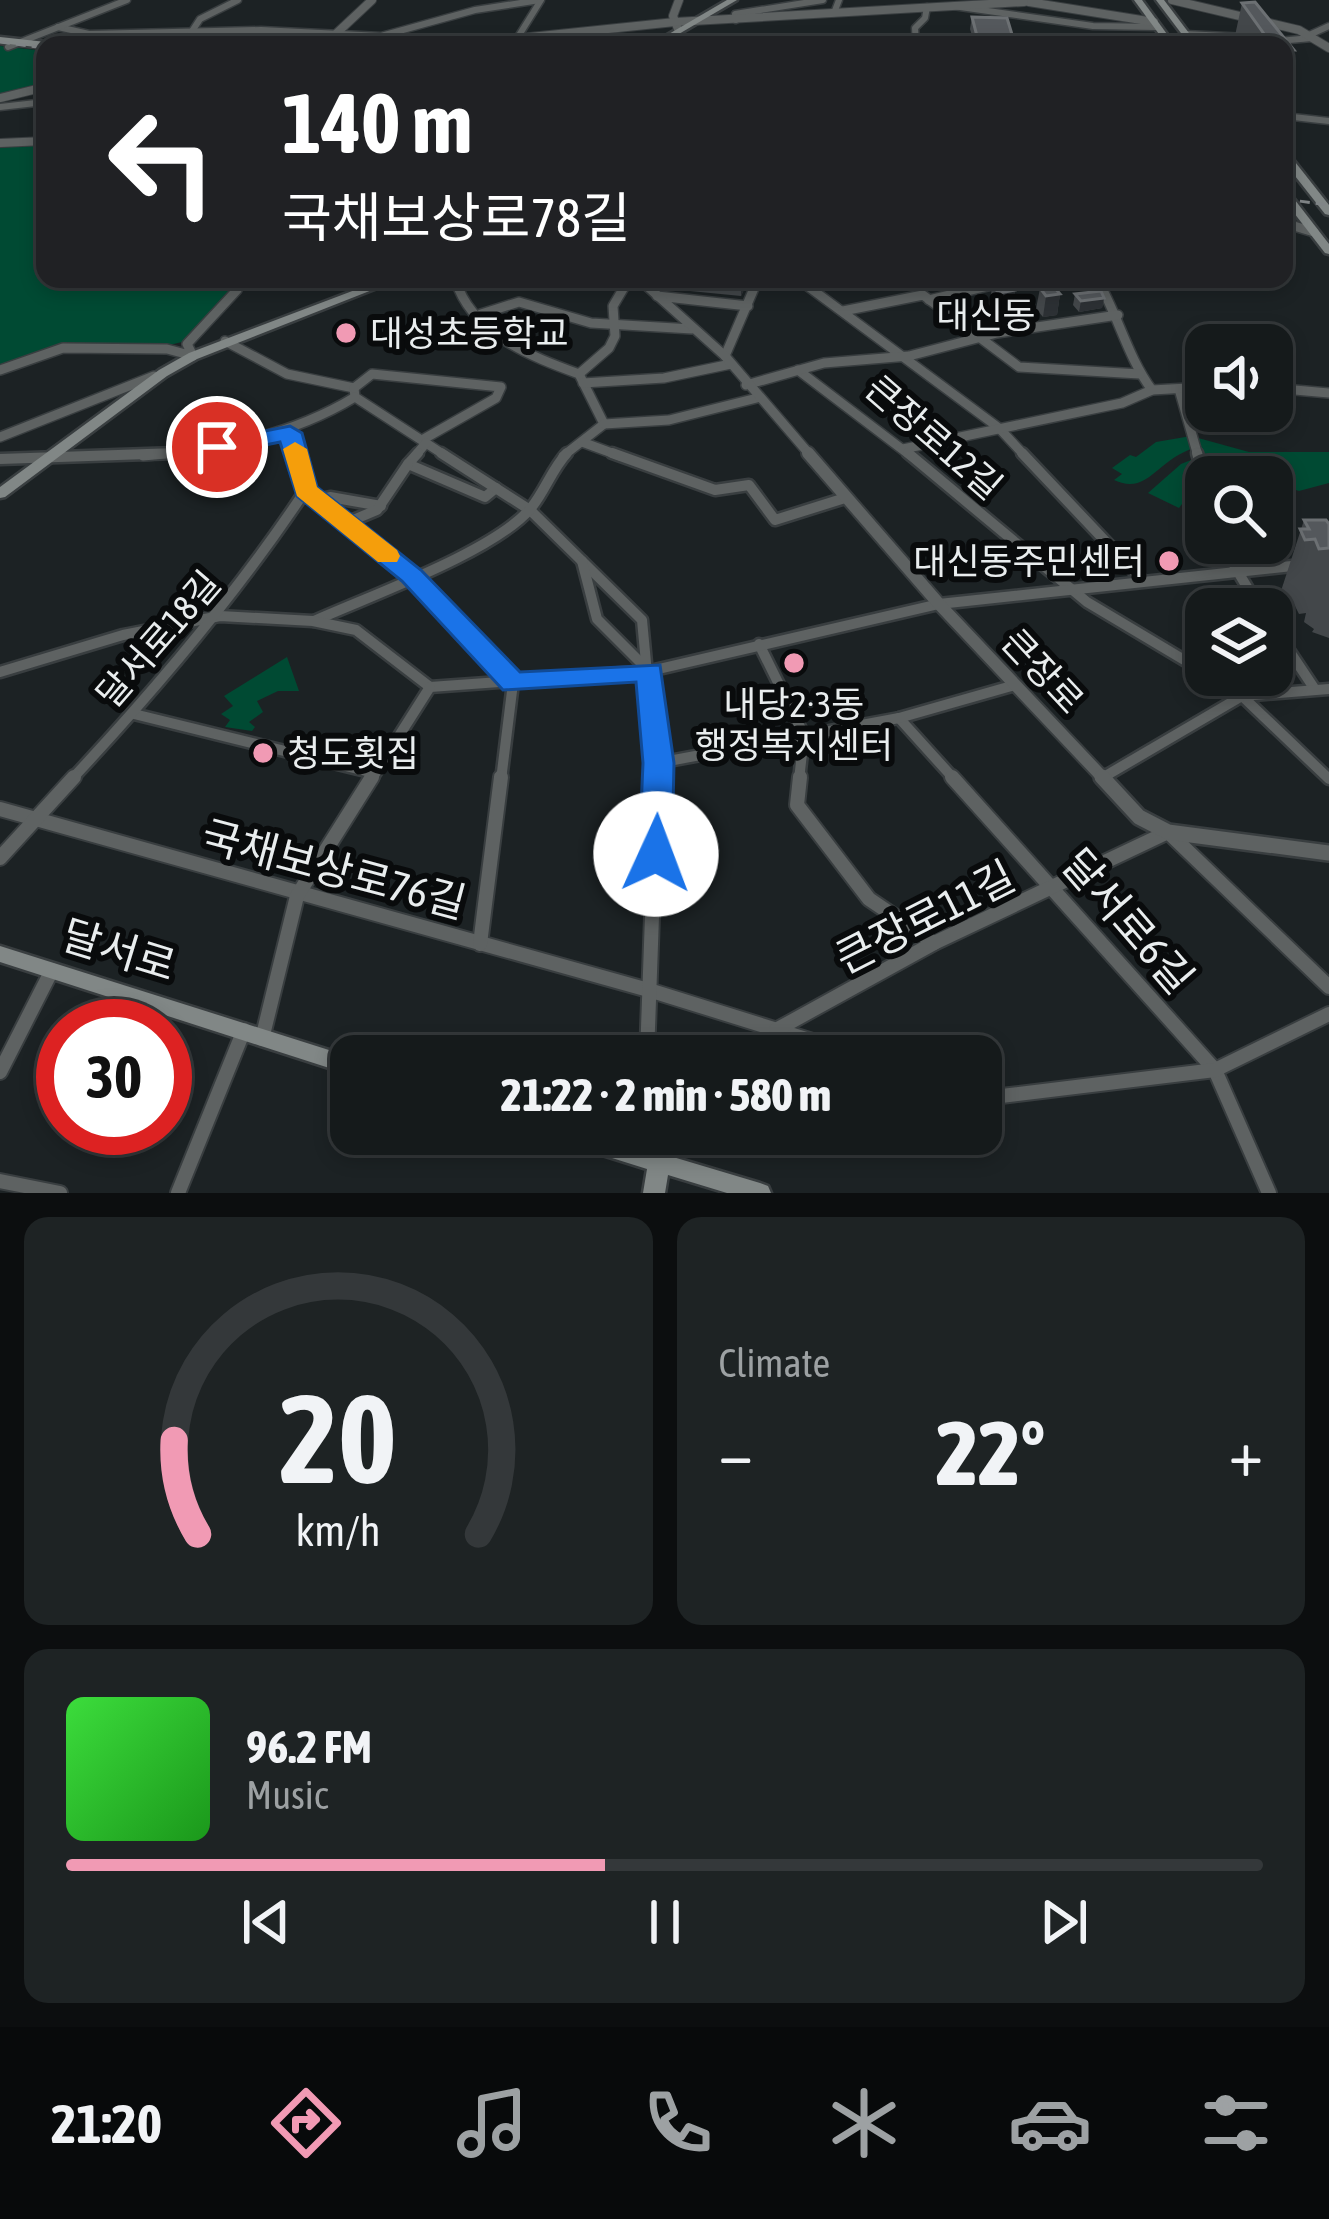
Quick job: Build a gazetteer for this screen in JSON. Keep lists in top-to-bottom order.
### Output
{
  "streets": {
    "main road": ["달서로"],
    "street": [
      "큰장로12길",
      "달서로18길",
      "큰장로",
      "국채보상로76길",
      "큰장로11길",
      "달서로6길"
    ]
  },
  "crossings": [
    ["달서로18길", "국채보상로76길"],
    ["큰장로", "큰장로11길"],
    ["국채보상로76길", "큰장로11길"],
    ["큰장로11길", "달서로6길"]
  ],
  "districts": ["대신동"],
  "places": [
    "대성초등학교",
    "대신동주민센터",
    "내당2·3동 행정복지센터",
    "청도횟집"
  ],
  "page": {
    "turn": ["140 m", "국채보상로78길"],
    "limit": "30",
    "trip": "21:22 · 2 min · 580 m",
    "tile": "Climate",
    "heat": ["−", "22°", "+"],
    "song": ["96.2 FM", "Music"],
    "tabs": "21:20",
    "gauge": ["20", "km/h"]
  }
}
